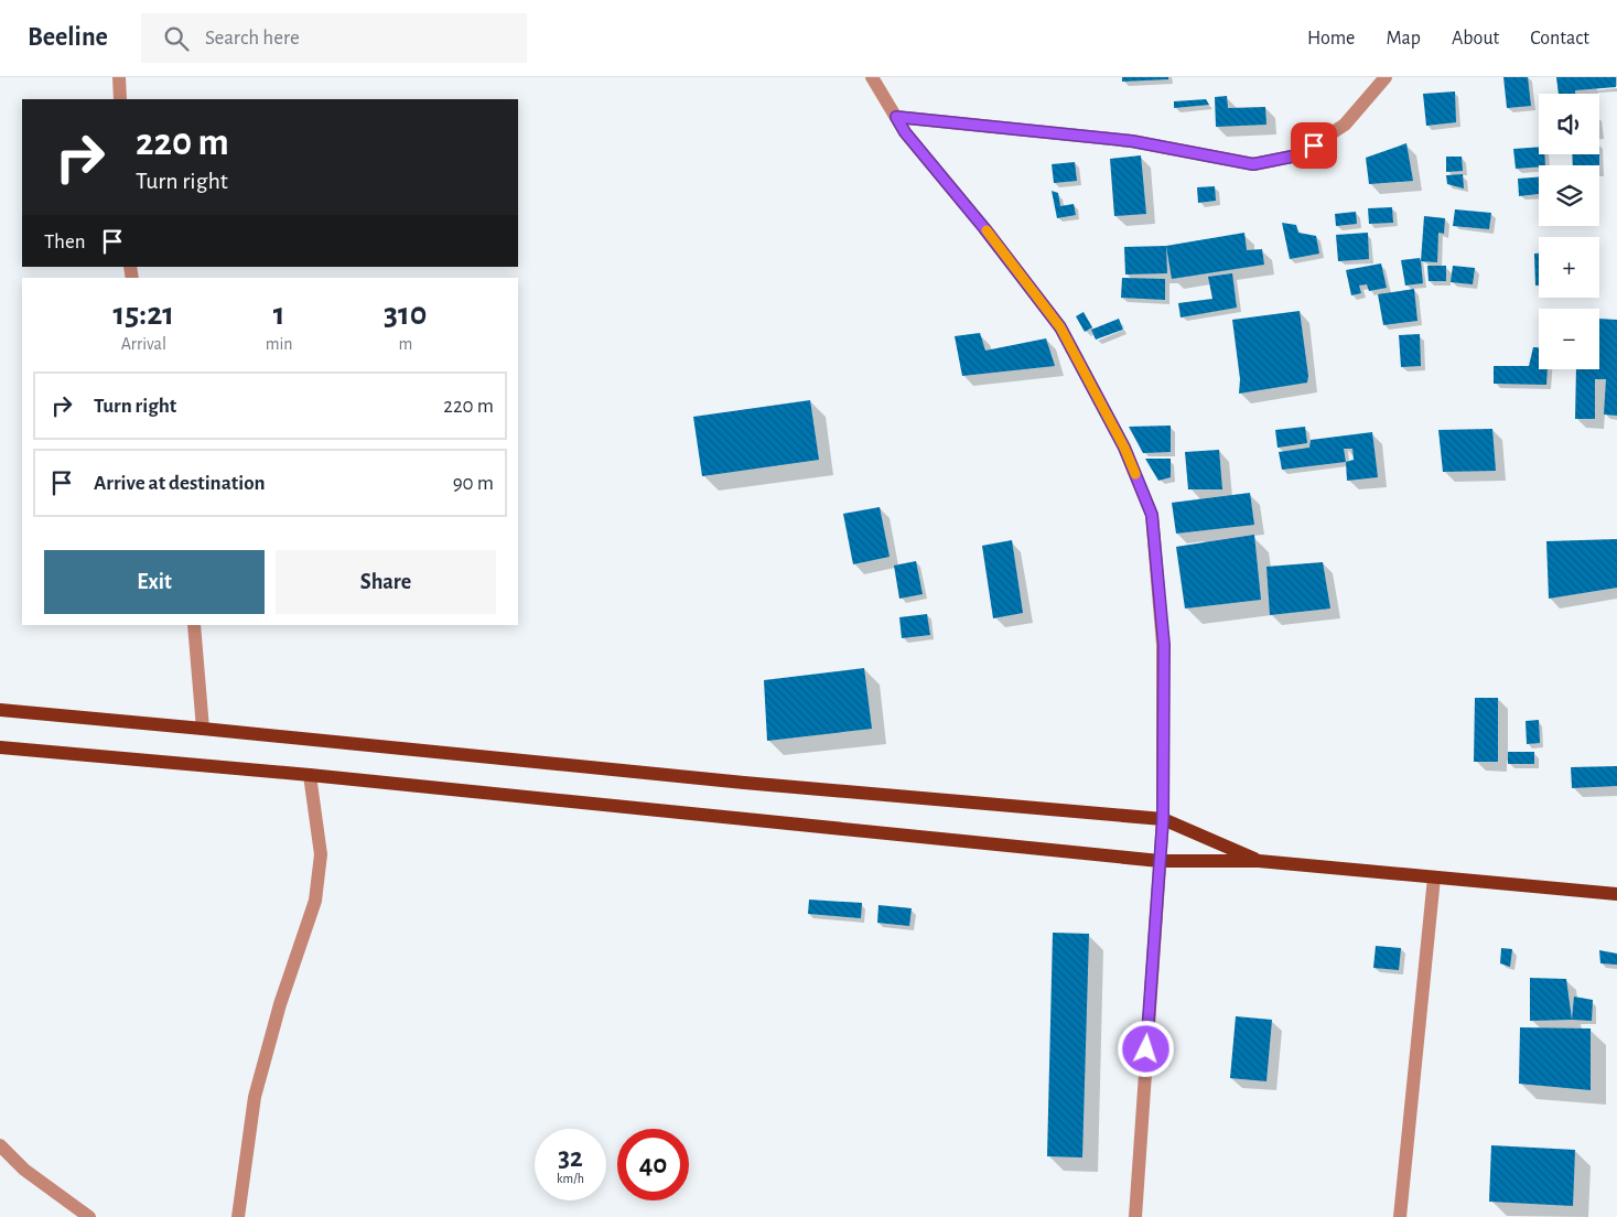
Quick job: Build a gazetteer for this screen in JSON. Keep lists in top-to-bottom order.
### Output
{
  "page": {
    "header": "Beeline",
    "search": "Search here",
    "nav": [
      "Home",
      "Map",
      "About",
      "Contact"
    ],
    "map_buttons": ["+", "−"],
    "turn": ["220 m", "Turn right"],
    "then": "Then",
    "eta": [
      "15:21",
      "Arrival",
      "1",
      "min",
      "310",
      "m"
    ],
    "list": [
      {
        "name": "Turn right",
        "value": "220 m"
      },
      {
        "name": "Arrive at destination",
        "value": "90 m"
      }
    ],
    "buttons": ["Exit", "Share"],
    "speed": "32 km/h",
    "limit": "40"
  }
}
